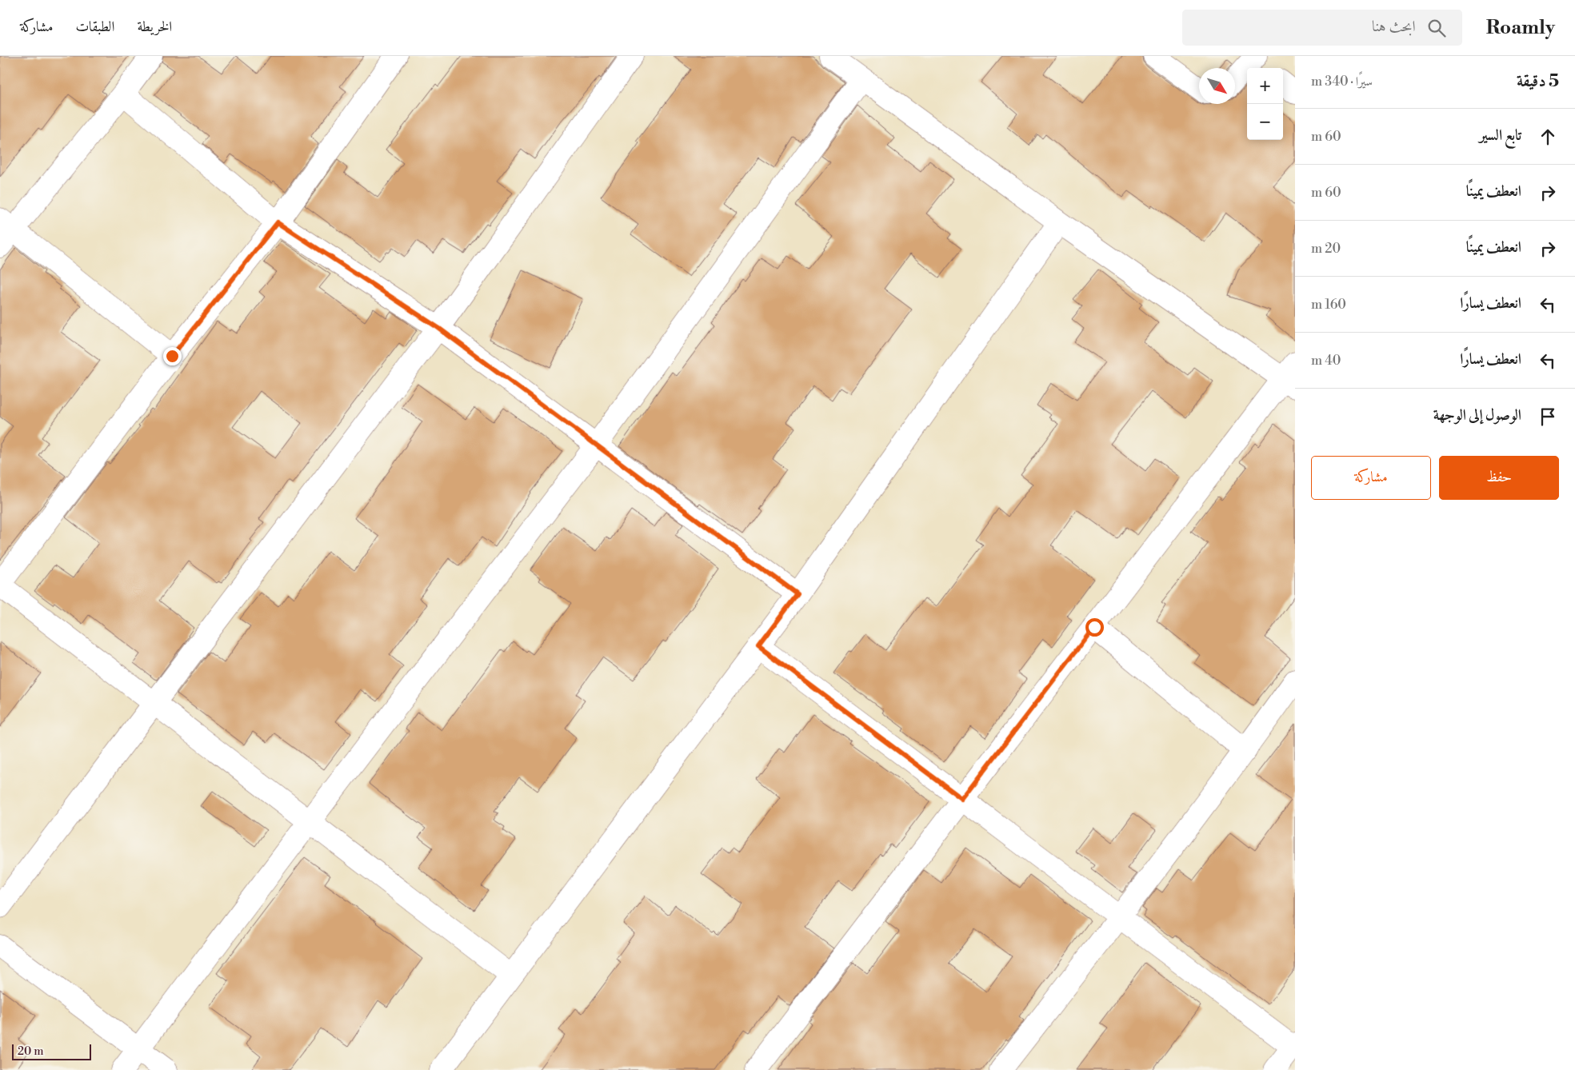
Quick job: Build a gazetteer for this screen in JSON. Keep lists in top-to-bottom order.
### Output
{
  "scale_bar": "20 m",
  "north": "bottom right",
  "page": {
    "header": "Roamly",
    "search": "ابحث هنا",
    "nav": ["الخريطة", "الطبقات", "مشاركة"],
    "heading": ["5 دقيقة", "سيرًا · 340 m"],
    "map_buttons": ["+", "−"],
    "list": [
      ["تابع السير", "60 m"],
      ["انعطف يمينًا", "60 m"],
      ["انعطف يمينًا", "20 m"],
      ["انعطف يسارًا", "160 m"],
      ["انعطف يسارًا", "40 m"],
      "الوصول إلى الوجهة"
    ],
    "buttons": ["حفظ", "مشاركة"],
    "scale": "20 m"
  }
}
